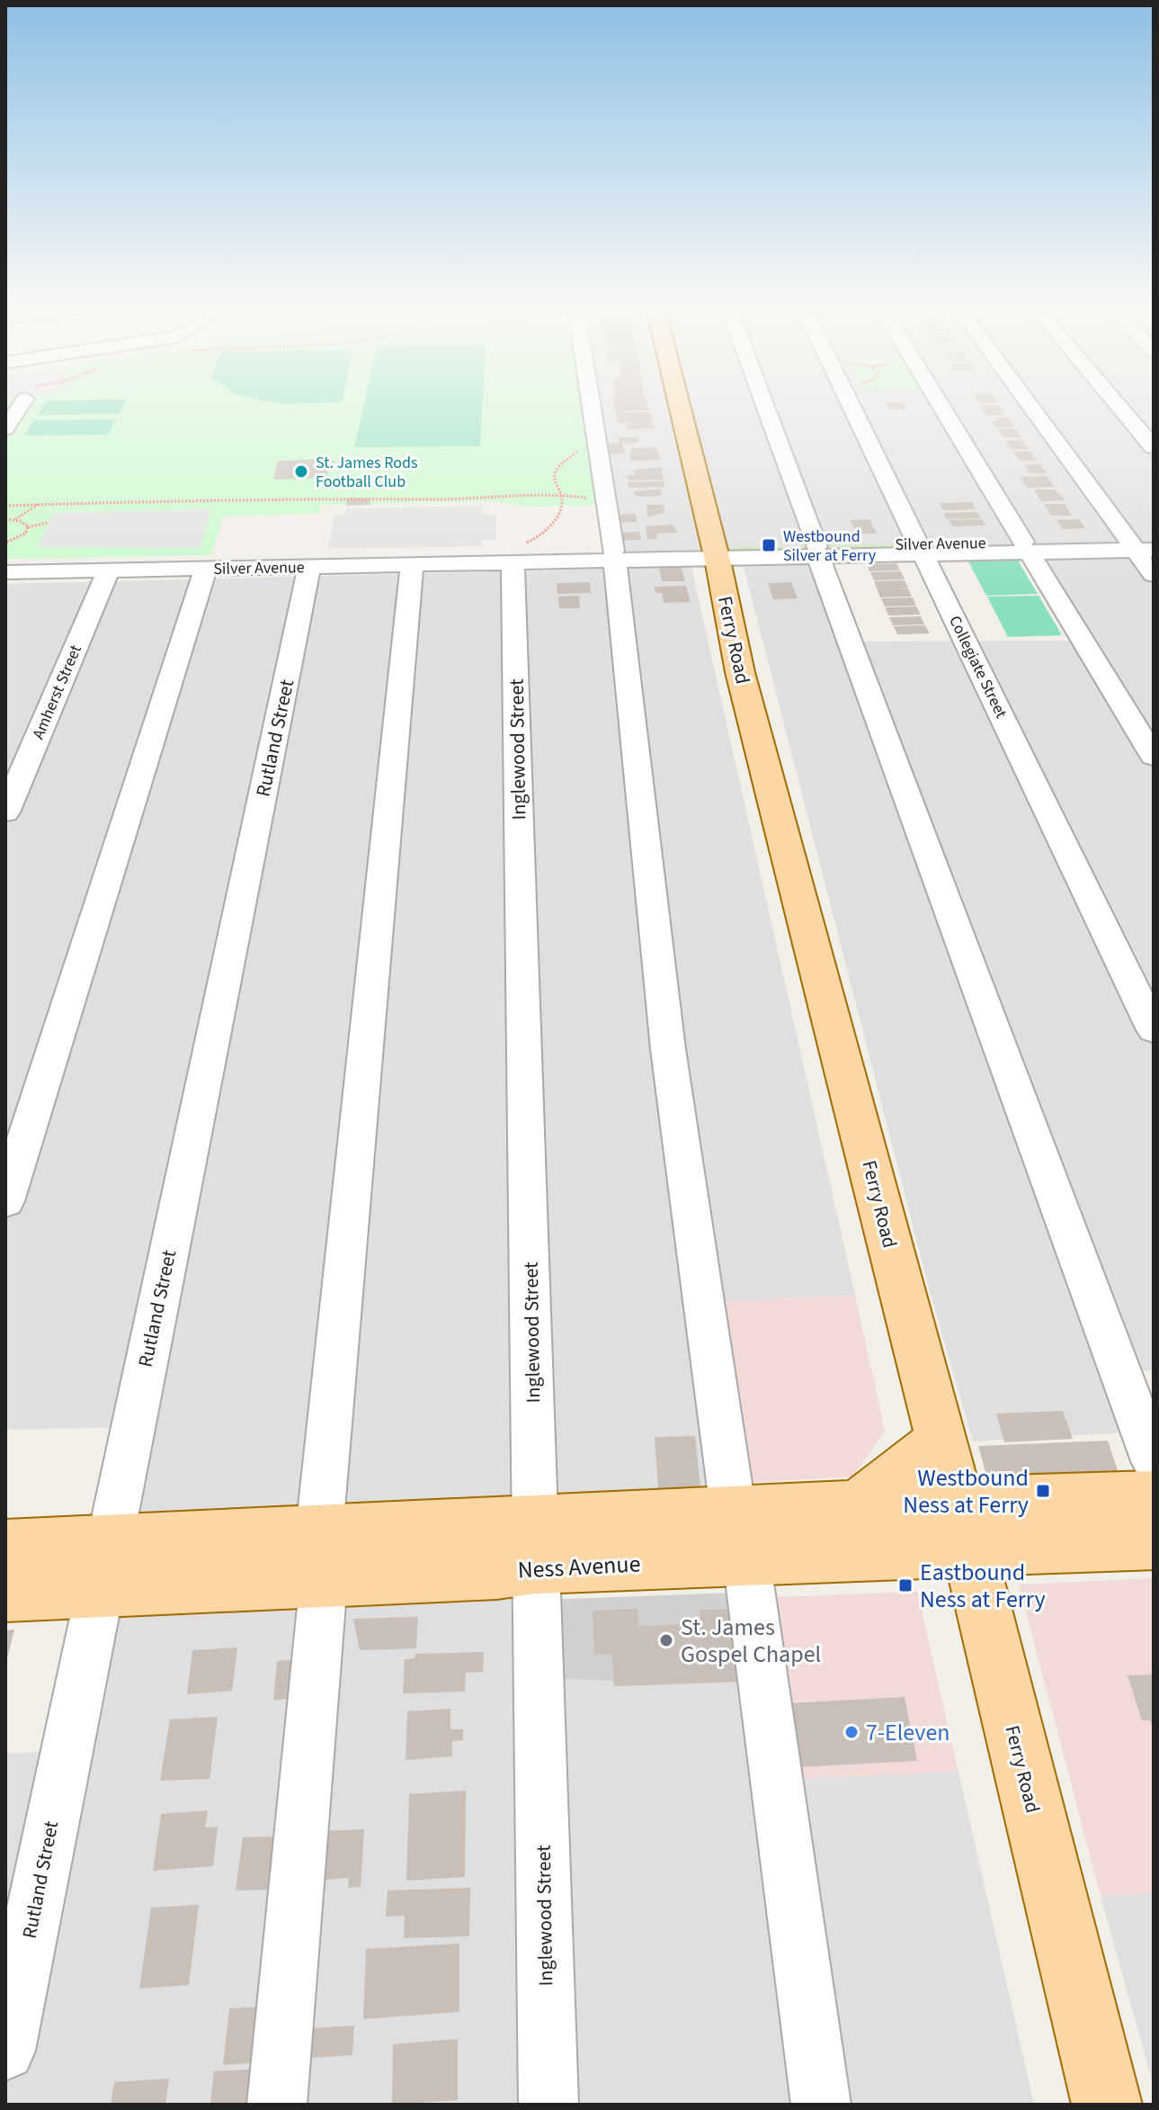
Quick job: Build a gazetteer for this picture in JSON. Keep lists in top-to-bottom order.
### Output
{
  "streets": {
    "main road": ["Ferry Road", "Ness Avenue"],
    "street": [
      "Silver Avenue",
      "Collegiate Street",
      "Amherst Street",
      "Rutland Street",
      "Inglewood Street"
    ]
  },
  "crossings": [
    ["Silver Avenue", "Ferry Road"],
    ["Silver Avenue", "Collegiate Street"],
    ["Silver Avenue", "Amherst Street"],
    ["Silver Avenue", "Rutland Street"],
    ["Silver Avenue", "Inglewood Street"],
    ["Ferry Road", "Ness Avenue"],
    ["Rutland Street", "Ness Avenue"],
    ["Inglewood Street", "Ness Avenue"]
  ],
  "places": {
    "other": ["St. James Rods Football Club", "St. James Gospel Chapel", "7-Eleven"],
    "transit": ["Westbound Silver at Ferry", "Westbound Ness at Ferry", "Eastbound Ness at Ferry"]
  }
}
